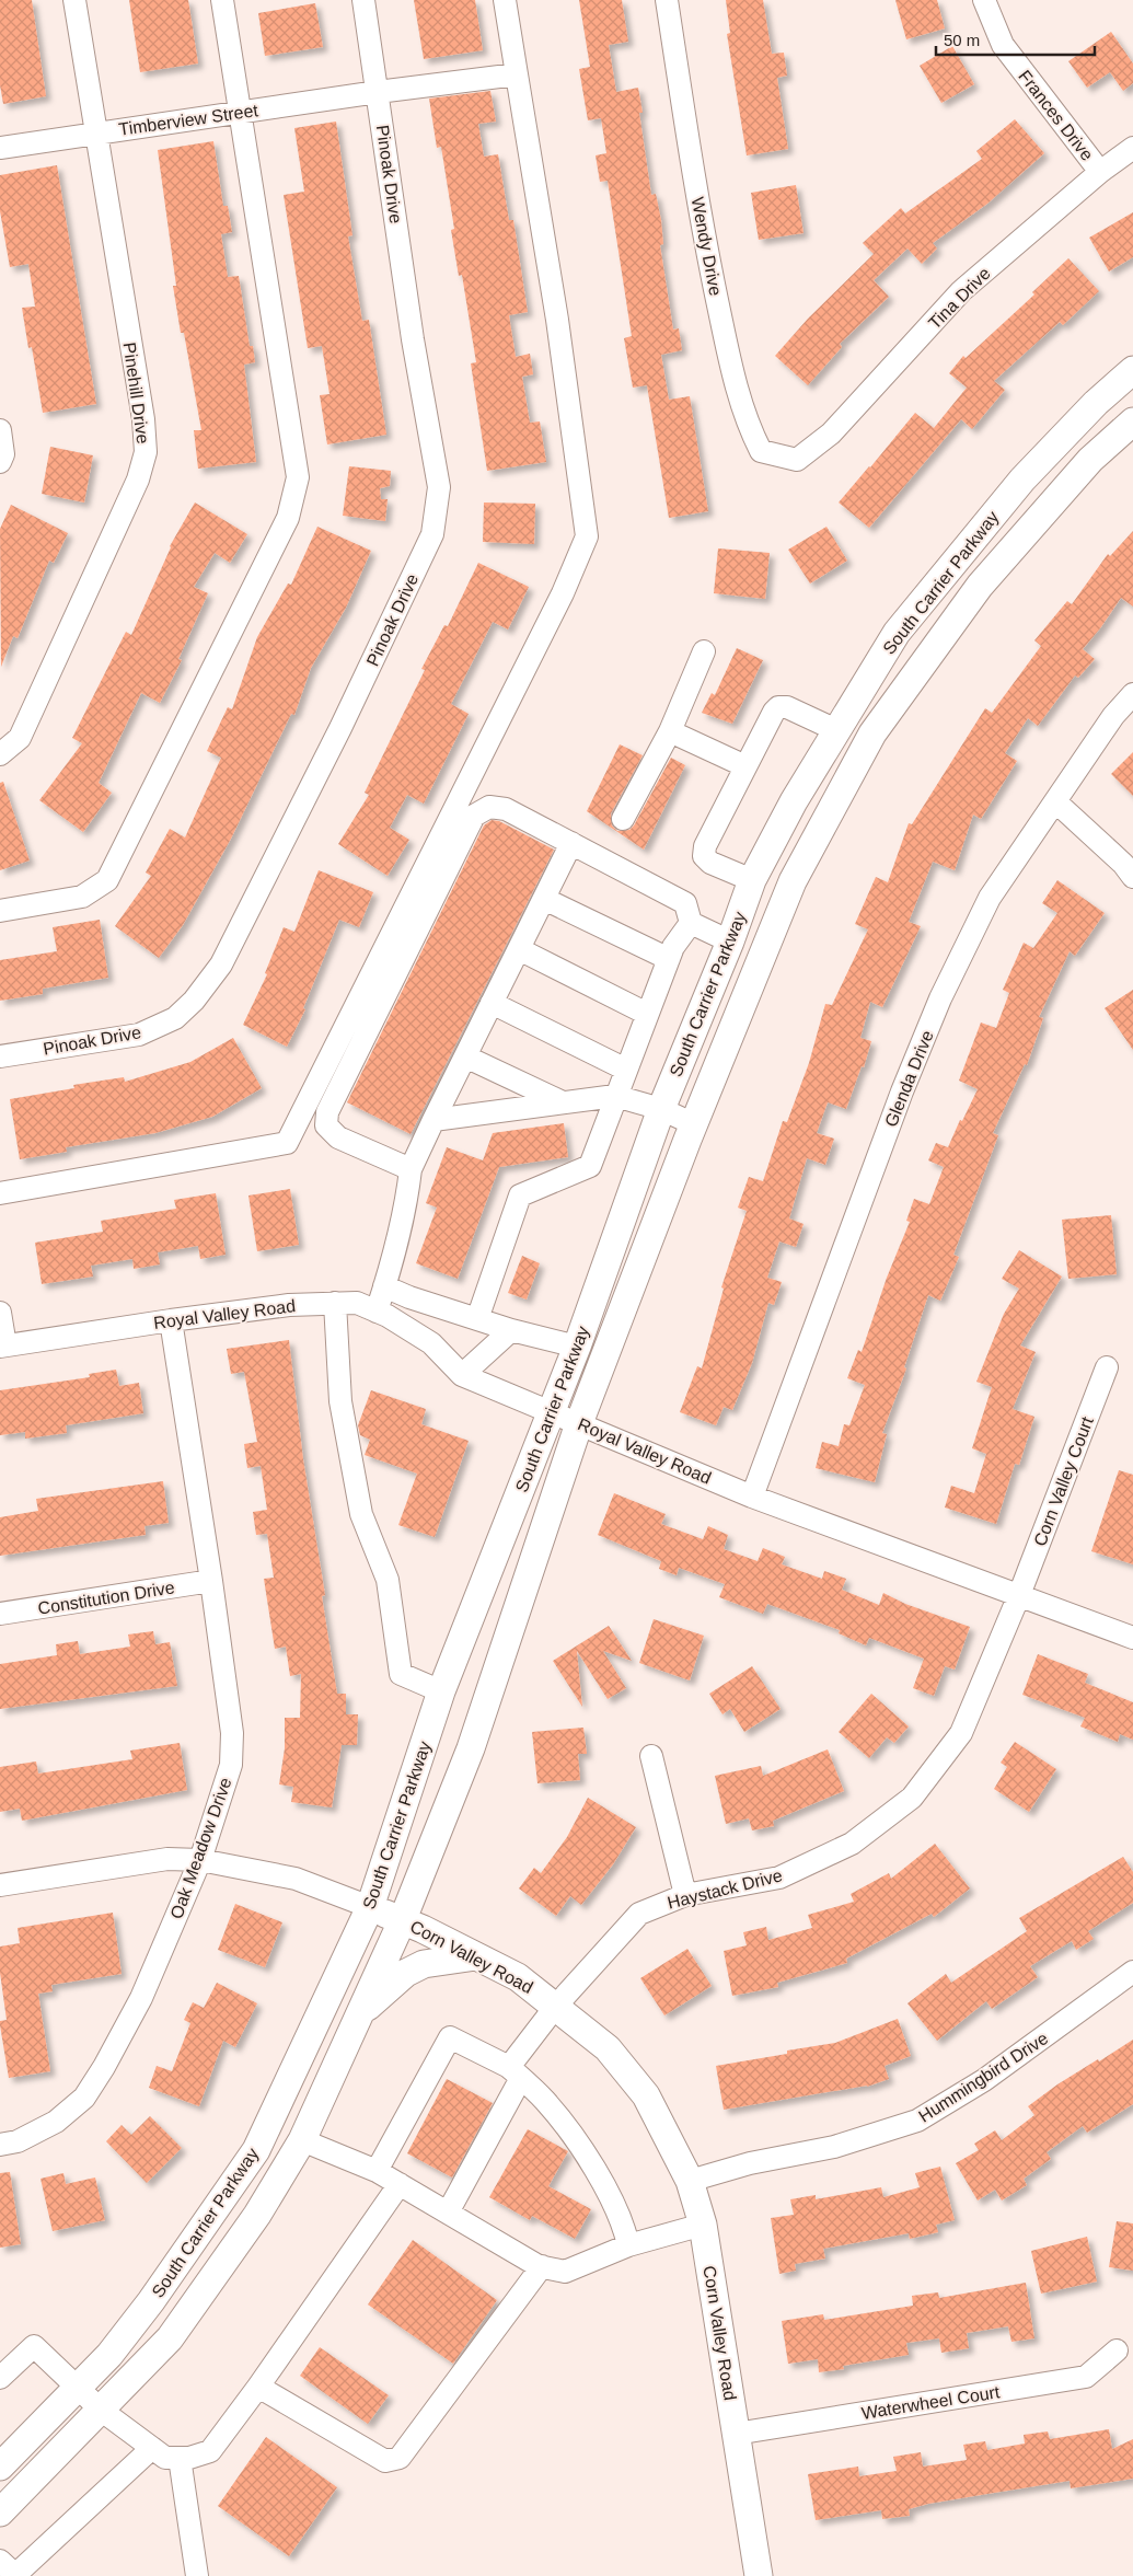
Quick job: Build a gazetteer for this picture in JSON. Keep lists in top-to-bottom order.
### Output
{
  "streets": {
    "main road": ["South Carrier Parkway", "Corn Valley Road"],
    "street": [
      "Frances Drive",
      "Timberview Street",
      "Pinoak Drive",
      "Wendy Drive",
      "Tina Drive",
      "Pinehill Drive",
      "Glenda Drive",
      "Royal Valley Road",
      "Corn Valley Court",
      "Constitution Drive",
      "Oak Meadow Drive",
      "Haystack Drive",
      "Hummingbird Drive",
      "Waterwheel Court"
    ]
  },
  "crossings": [
    ["Frances Drive", "Tina Drive"],
    ["Timberview Street", "Pinoak Drive"],
    ["Timberview Street", "Pinehill Drive"],
    ["Wendy Drive", "Tina Drive"],
    ["South Carrier Parkway", "Royal Valley Road"],
    ["South Carrier Parkway", "Corn Valley Road"],
    ["Glenda Drive", "Royal Valley Road"],
    ["Royal Valley Road", "Corn Valley Court"],
    ["Royal Valley Road", "Oak Meadow Drive"],
    ["Royal Valley Road", "Haystack Drive"],
    ["Corn Valley Court", "Haystack Drive"],
    ["Constitution Drive", "Oak Meadow Drive"],
    ["Oak Meadow Drive", "Corn Valley Road"],
    ["Haystack Drive", "Corn Valley Road"],
    ["Corn Valley Road", "Hummingbird Drive"],
    ["Corn Valley Road", "Waterwheel Court"]
  ],
  "scale_bar": "50 m"
}
